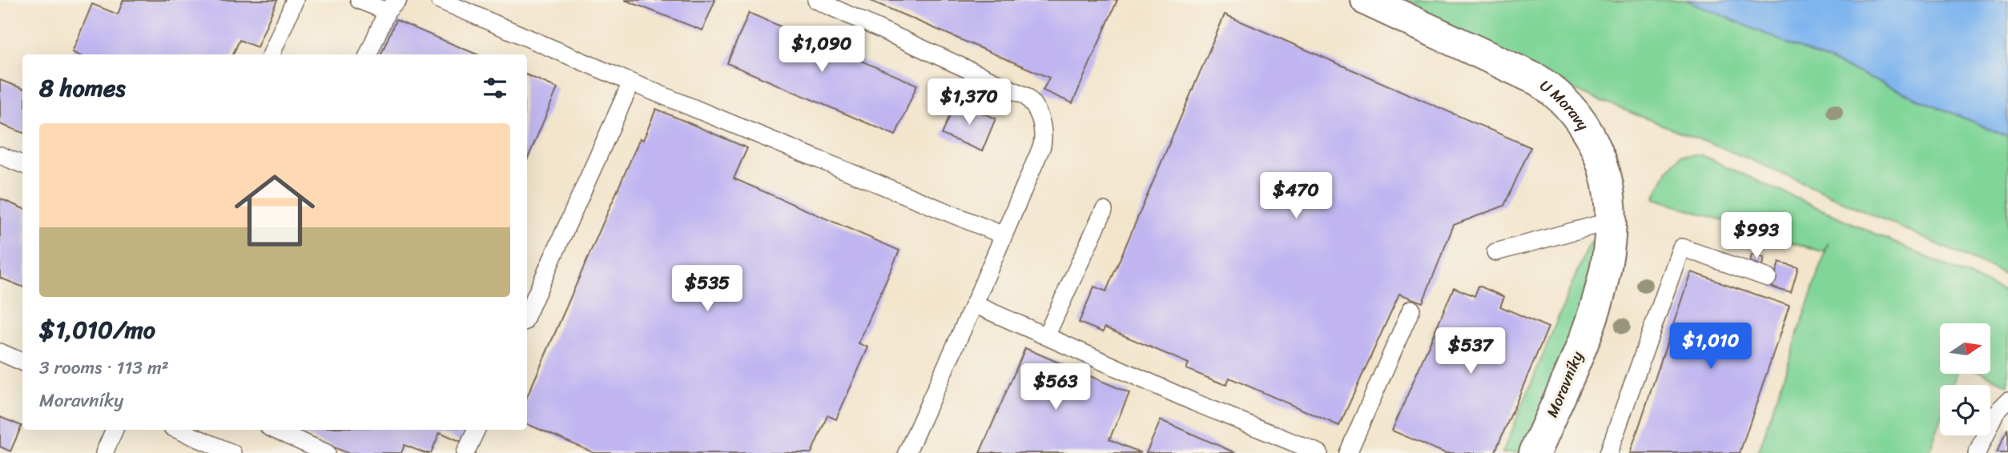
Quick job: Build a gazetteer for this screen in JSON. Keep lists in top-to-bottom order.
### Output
{
  "streets": {
    "street": ["U Moravy", "Moravníky"]
  },
  "crossings": [
    ["U Moravy", "Moravníky"]
  ],
  "north": "right",
  "page": {
    "price": [
      "$1,090",
      "$1,370",
      "$470",
      "$993",
      "$535",
      "$1,010",
      "$537",
      "$563"
    ],
    "heading": "8 homes",
    "list": [
      {
        "name": "$1,010/mo",
        "note": "3 rooms · 113 m² · Moravníky"
      }
    ]
  }
}
